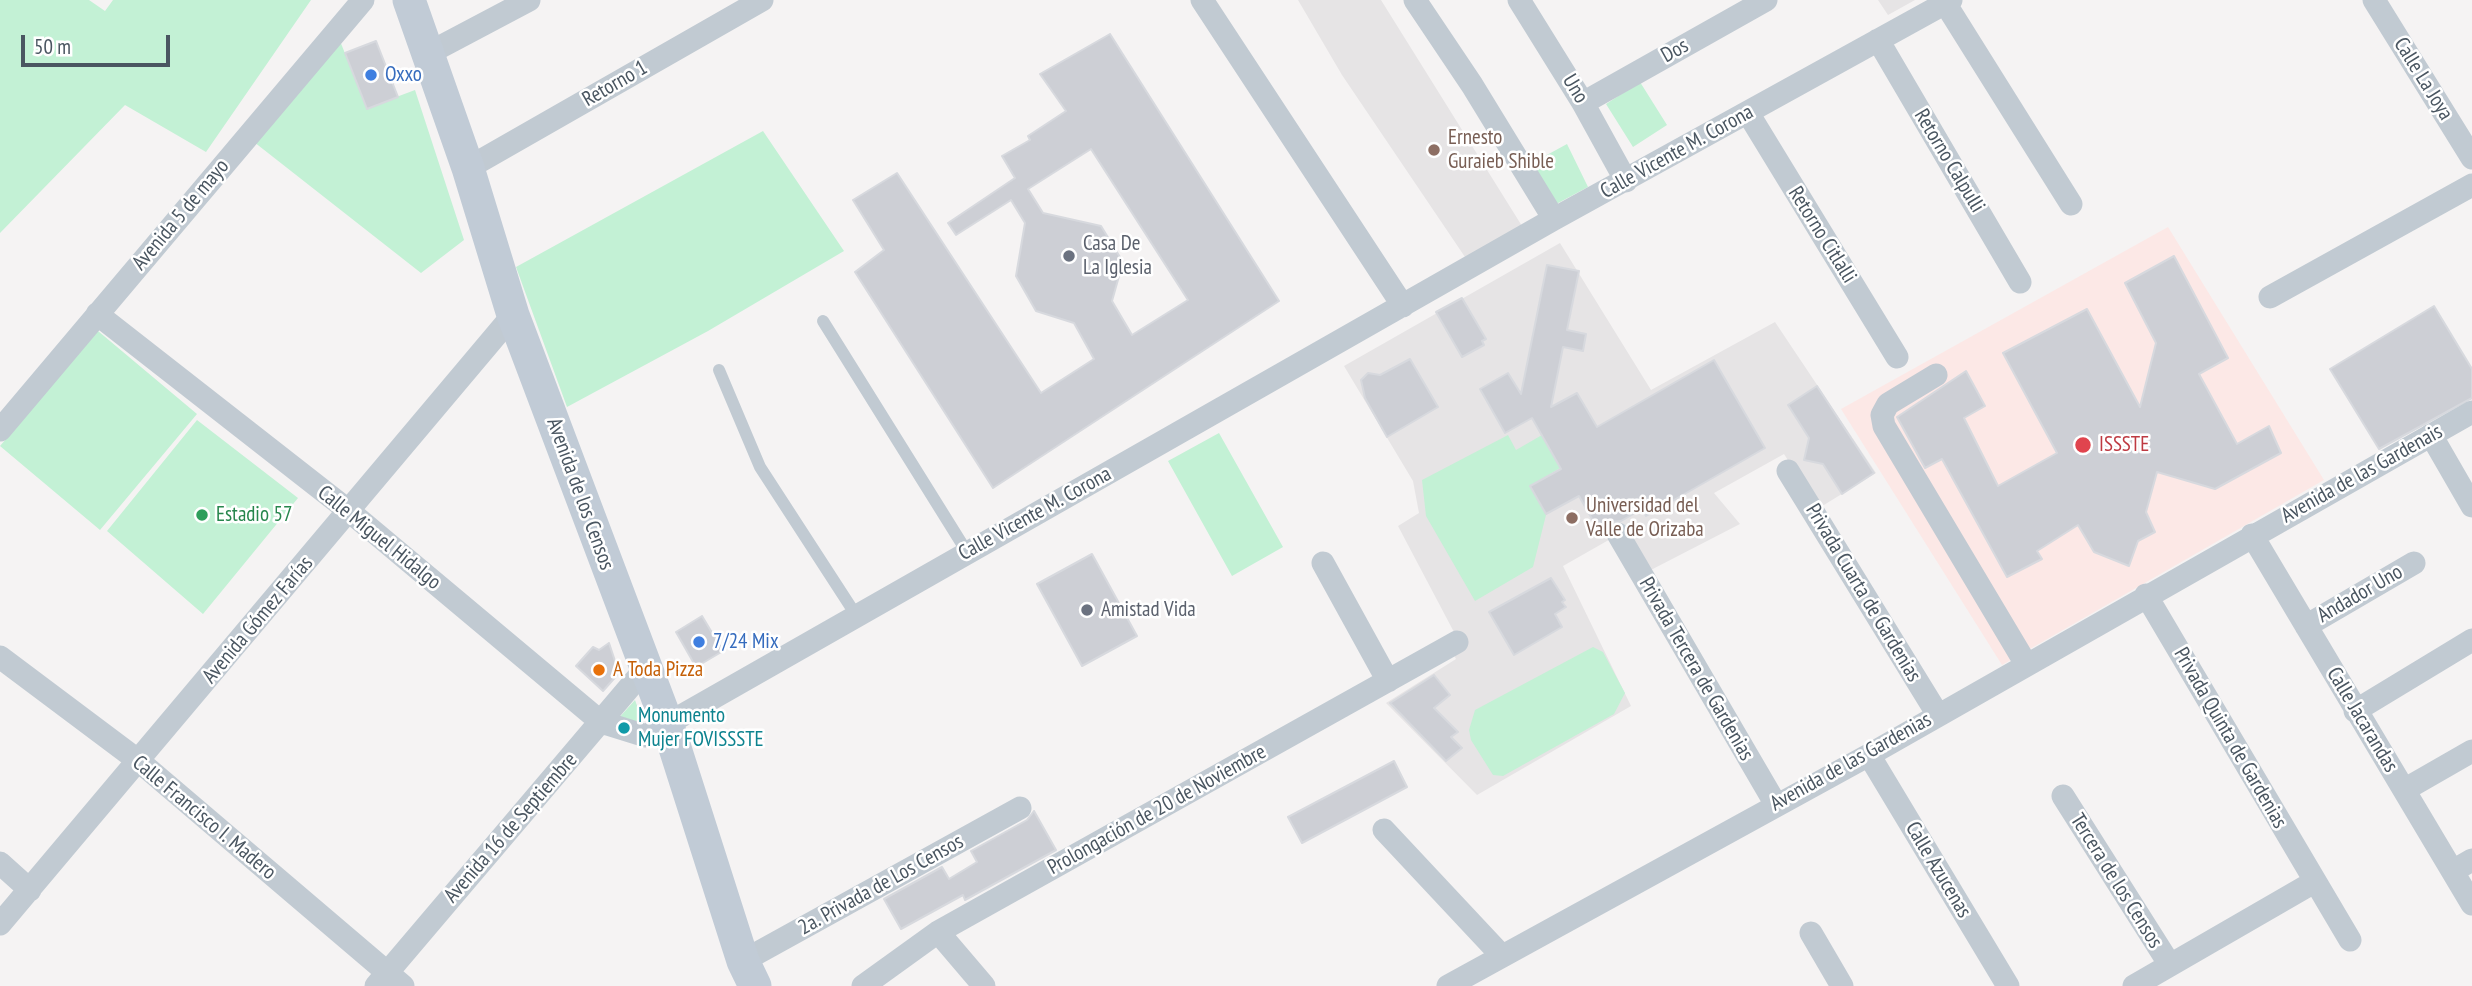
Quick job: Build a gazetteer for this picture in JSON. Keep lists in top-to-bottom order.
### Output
{
  "streets": {
    "street": [
      "Dos",
      "Calle La Joya",
      "Retorno 1",
      "Uno",
      "Calle Vicente M. Corona",
      "Retorno Calpulli",
      "Avenida 5 de mayo",
      "Retorno Citlalli",
      "Avenida de las Gardenais",
      "Avenida de los Censos",
      "Calle Miguel Hidalgo",
      "Privada Cuarta de Gardenias",
      "Andador Uno",
      "Avenida Gómez Farías",
      "Privada Tercera de Gardenias",
      "Calle Jacarandas",
      "Privada Quinta de Gardenias",
      "Avenida de las Gardenias",
      "Prolongación de 20 de Noviembre",
      "Calle Francisco I. Madero",
      "Avenida 16 de Septiembre",
      "Calle Azucenas",
      "Tercera de los Censos",
      "2a. Privada de Los Censos"
    ]
  },
  "crossings": [
    ["Dos", "Uno"],
    ["Retorno 1", "Avenida de los Censos"],
    ["Uno", "Calle Vicente M. Corona"],
    ["Calle Vicente M. Corona", "Retorno Calpulli"],
    ["Calle Vicente M. Corona", "Retorno Citlalli"],
    ["Calle Vicente M. Corona", "Avenida de los Censos"],
    ["Calle Vicente M. Corona", "Calle Miguel Hidalgo"],
    ["Avenida 5 de mayo", "Calle Miguel Hidalgo"],
    ["Avenida de las Gardenais", "Calle Jacarandas"],
    ["Avenida de las Gardenais", "Avenida de las Gardenias"],
    ["Avenida de los Censos", "Calle Miguel Hidalgo"],
    ["Avenida de los Censos", "Avenida Gómez Farías"],
    ["Avenida de los Censos", "Avenida 16 de Septiembre"],
    ["Avenida de los Censos", "2a. Privada de Los Censos"],
    ["Calle Miguel Hidalgo", "Avenida Gómez Farías"],
    ["Calle Miguel Hidalgo", "Avenida 16 de Septiembre"],
    ["Privada Cuarta de Gardenias", "Avenida de las Gardenias"],
    ["Andador Uno", "Calle Jacarandas"],
    ["Avenida Gómez Farías", "Calle Francisco I. Madero"],
    ["Privada Tercera de Gardenias", "Avenida de las Gardenias"],
    ["Calle Jacarandas", "Avenida de las Gardenias"],
    ["Privada Quinta de Gardenias", "Avenida de las Gardenias"],
    ["Avenida de las Gardenias", "Calle Azucenas"],
    ["Calle Francisco I. Madero", "Avenida 16 de Septiembre"]
  ],
  "places": [
    "Oxxo",
    "Ernesto Guraieb Shible",
    "Casa De La Iglesia",
    "ISSSTE",
    "Estadio 57",
    "Universidad del Valle de Orizaba",
    "Amistad Vida",
    "7/24 Mix",
    "A Toda Pizza",
    "Monumento Mujer FOVISSSTE"
  ],
  "scale_bar": "50 m"
}
